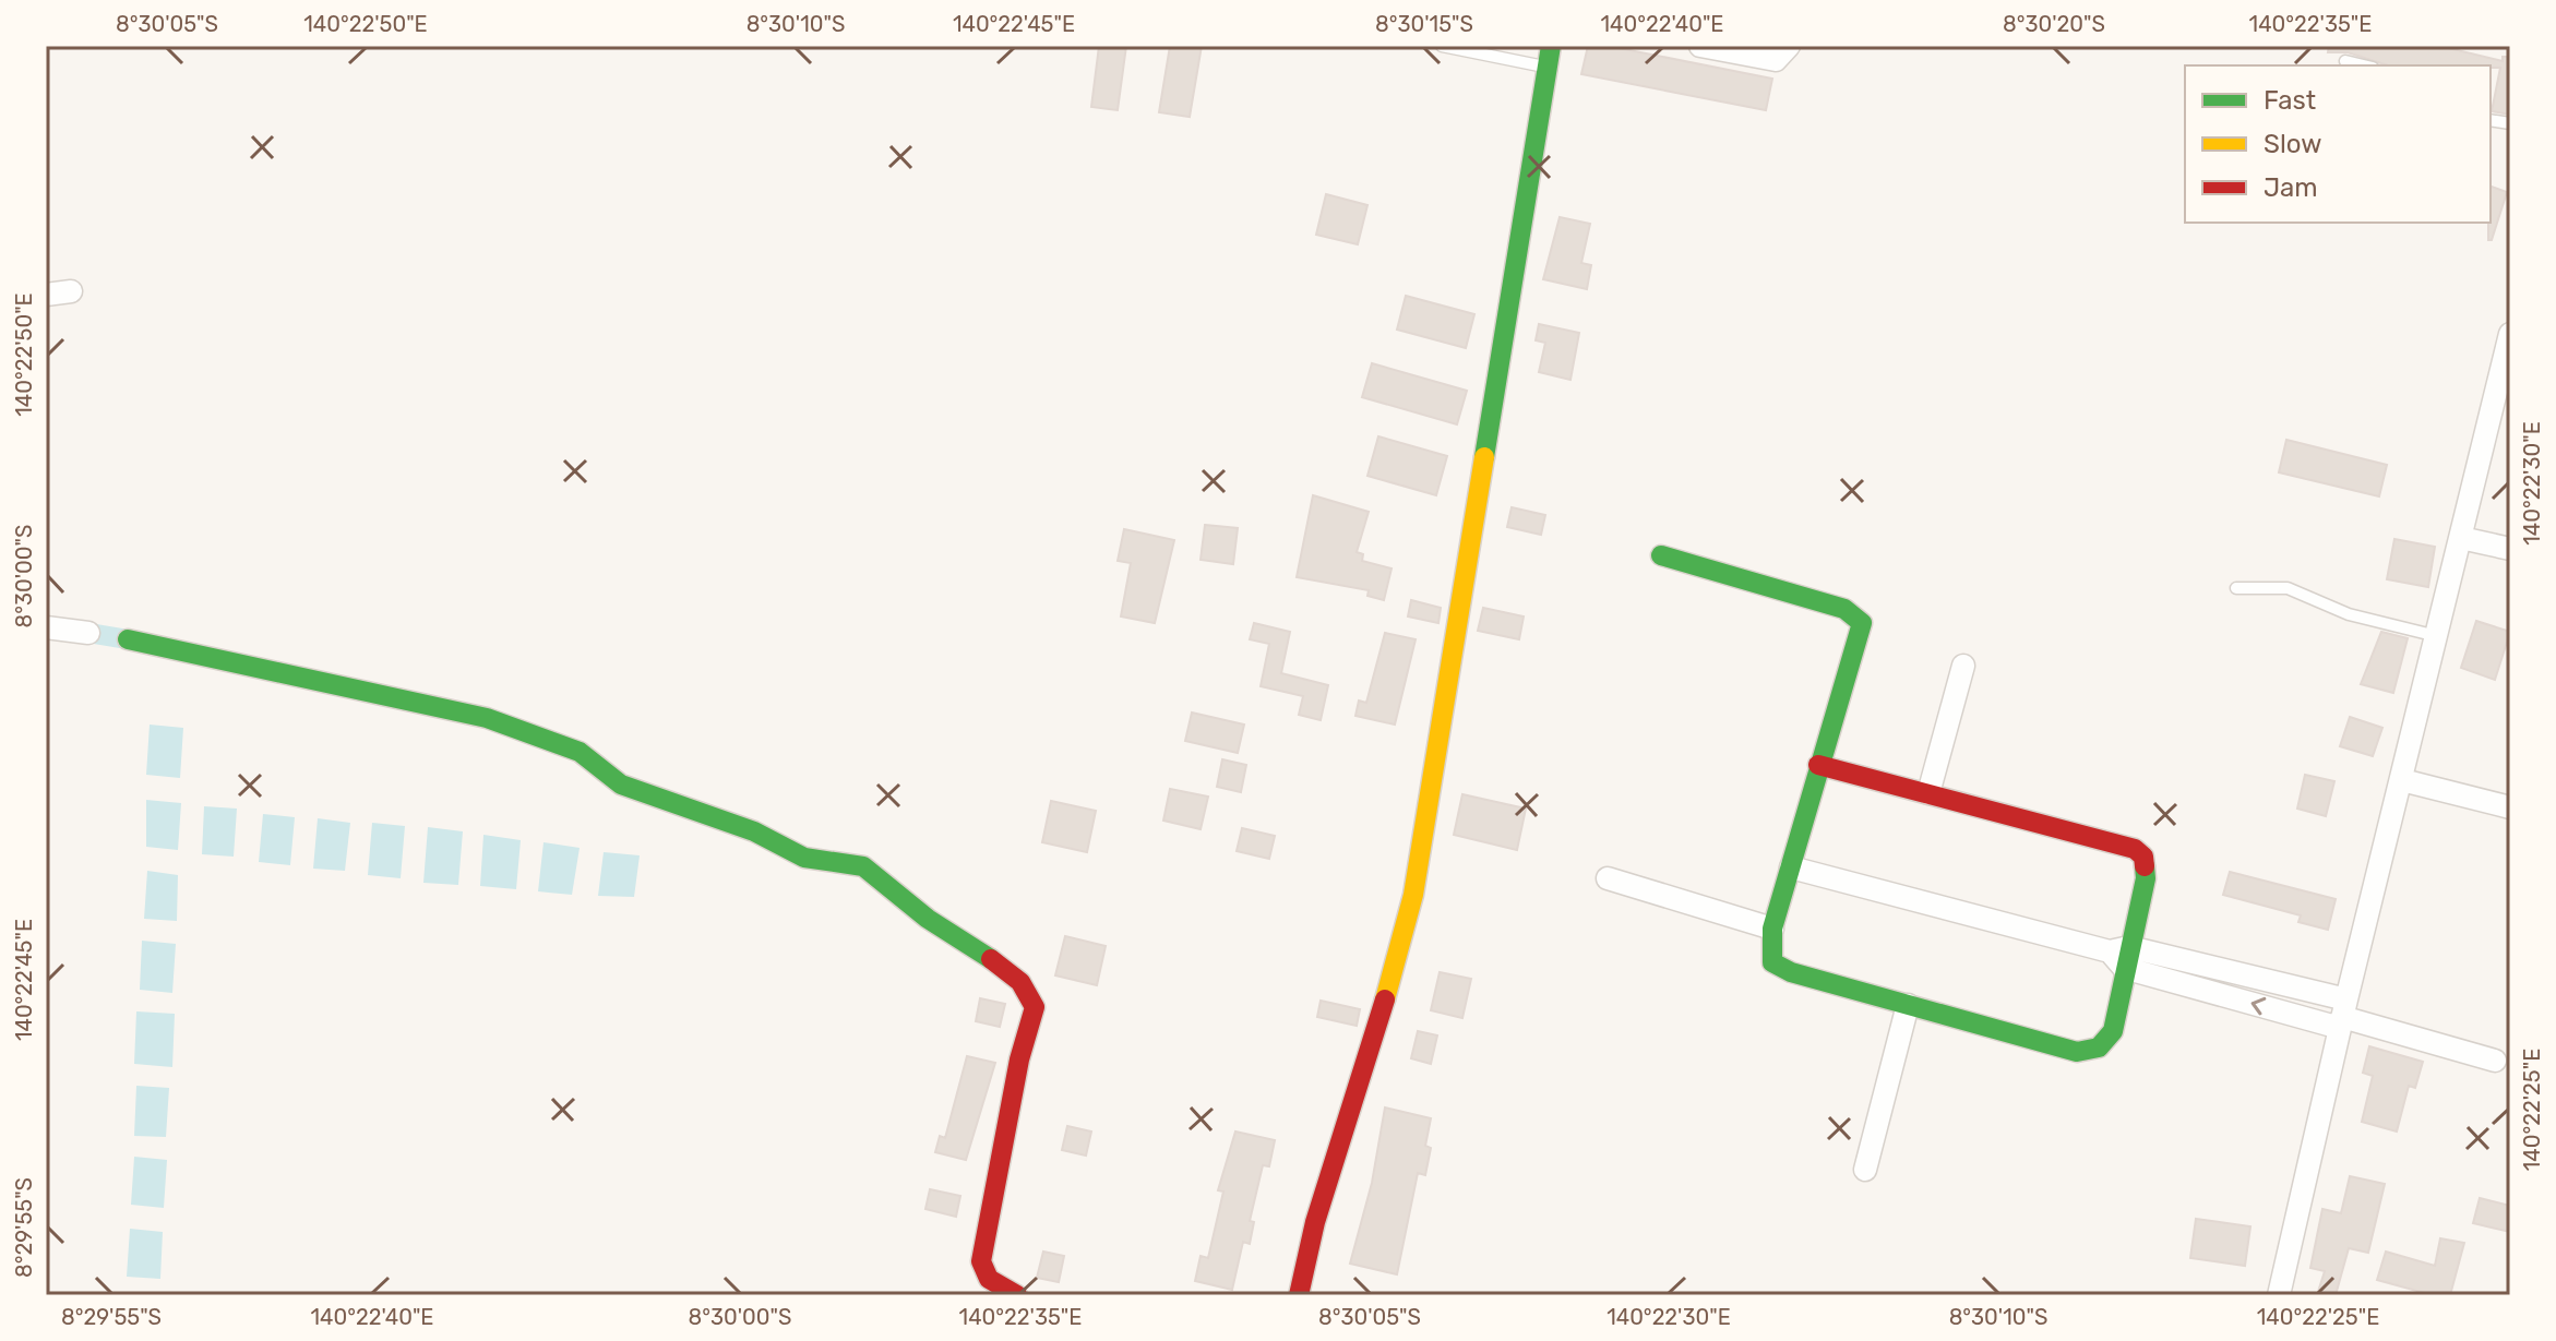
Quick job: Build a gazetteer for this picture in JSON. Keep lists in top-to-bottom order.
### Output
{
  "legend": ["Fast", "Slow", "Jam"],
  "coordinates": [
    "8°30'05\"S",
    "140°22'50\"E",
    "8°30'10\"S",
    "140°22'45\"E",
    "8°30'15\"S",
    "140°22'40\"E",
    "8°30'20\"S",
    "140°22'35\"E",
    "140°22'30\"E",
    "8°30'00\"S",
    "140°22'25\"E",
    "8°29'55\"S"
  ]
}
